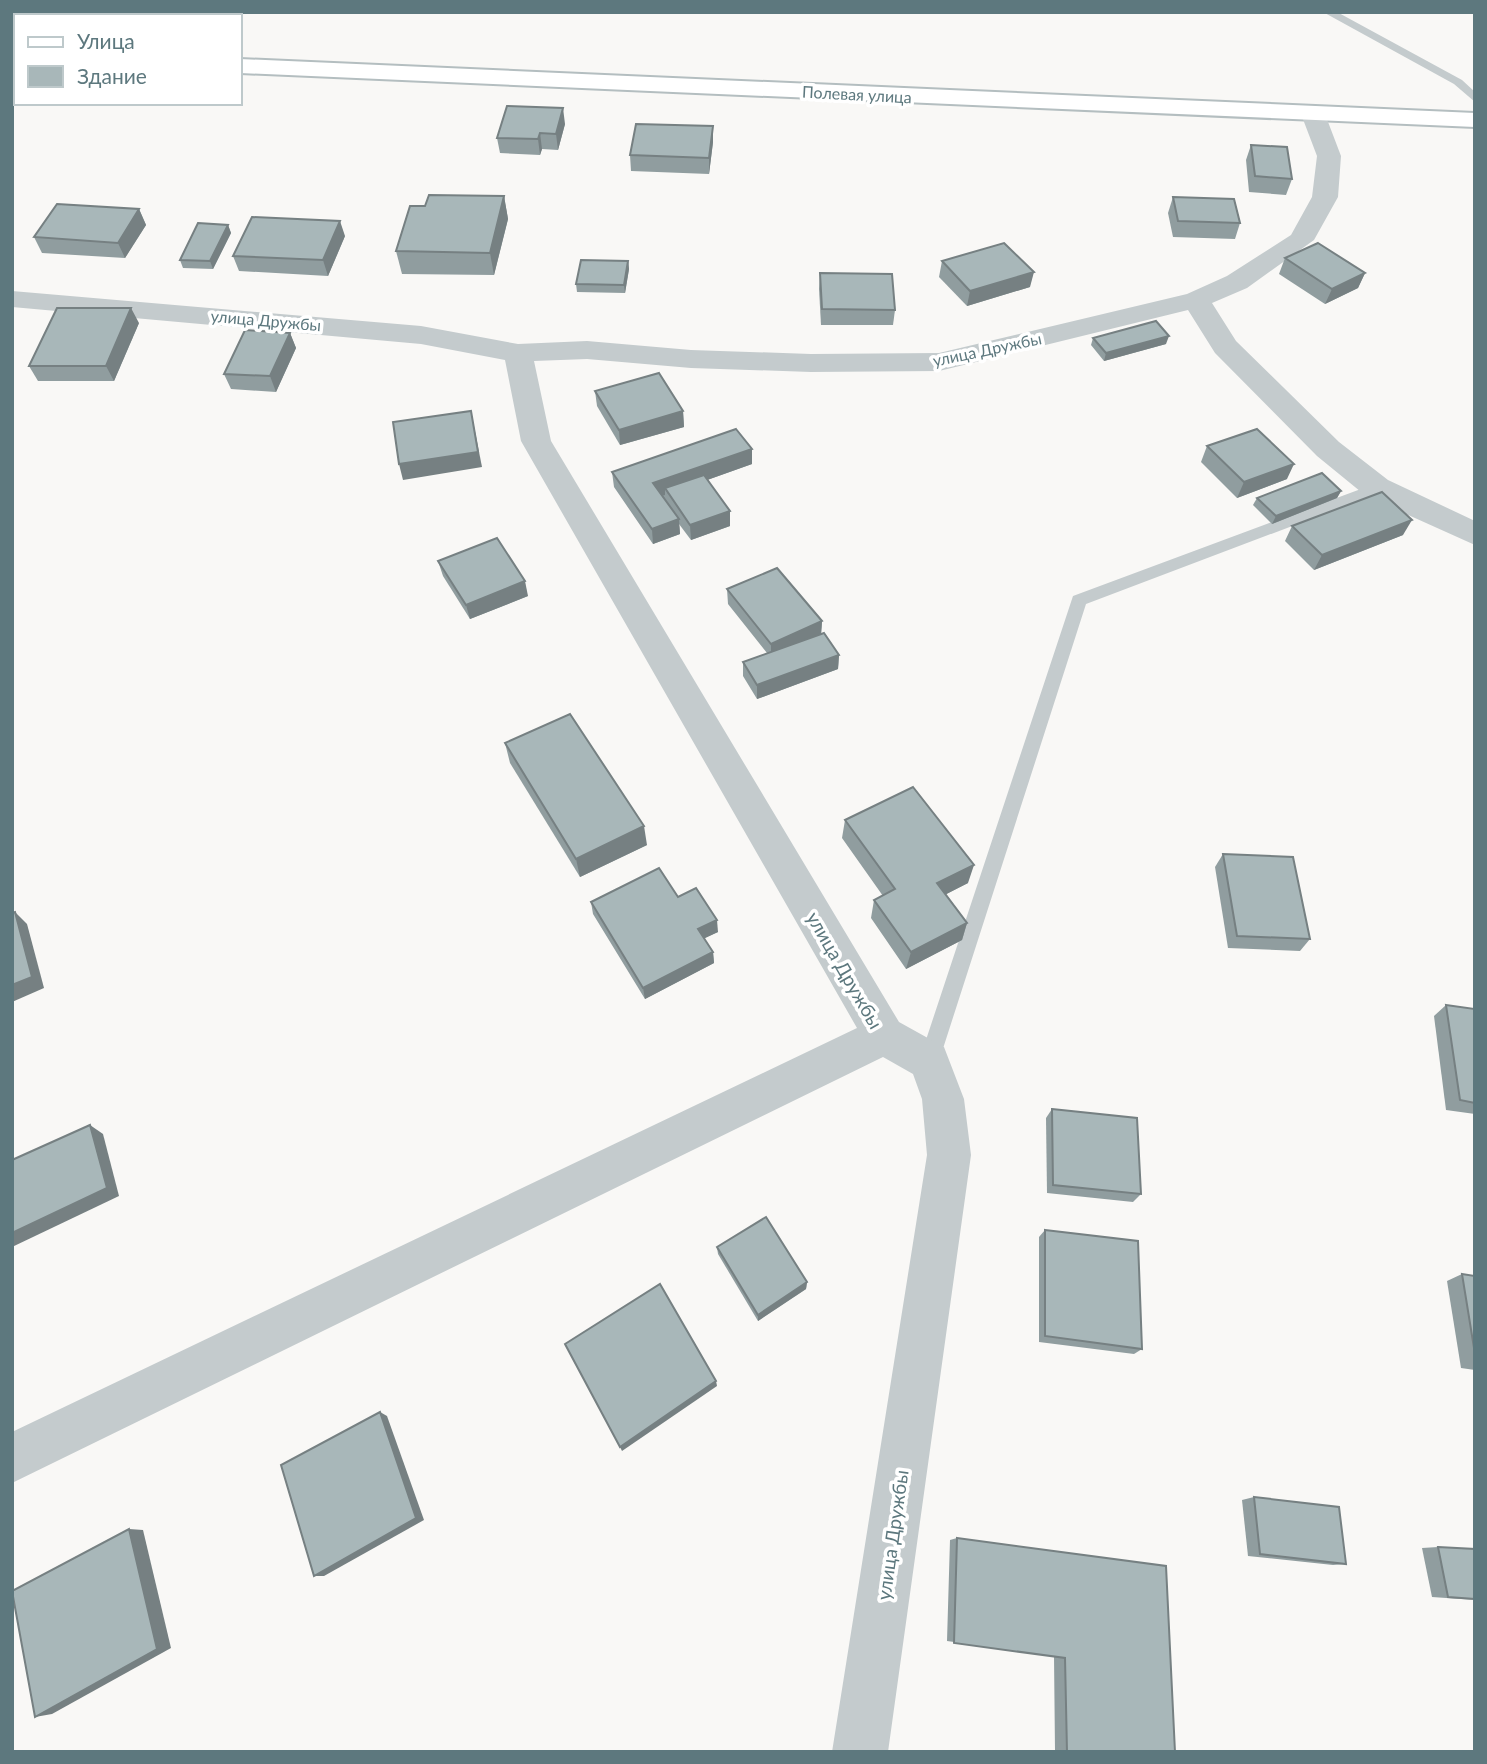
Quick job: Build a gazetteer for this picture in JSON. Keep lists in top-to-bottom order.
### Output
{
  "streets": {
    "street": ["Полевая улица", "улица Дружбы"]
  },
  "crossings": [
    ["Полевая улица", "улица Дружбы"]
  ],
  "legend": ["Улица", "Здание"]
}
